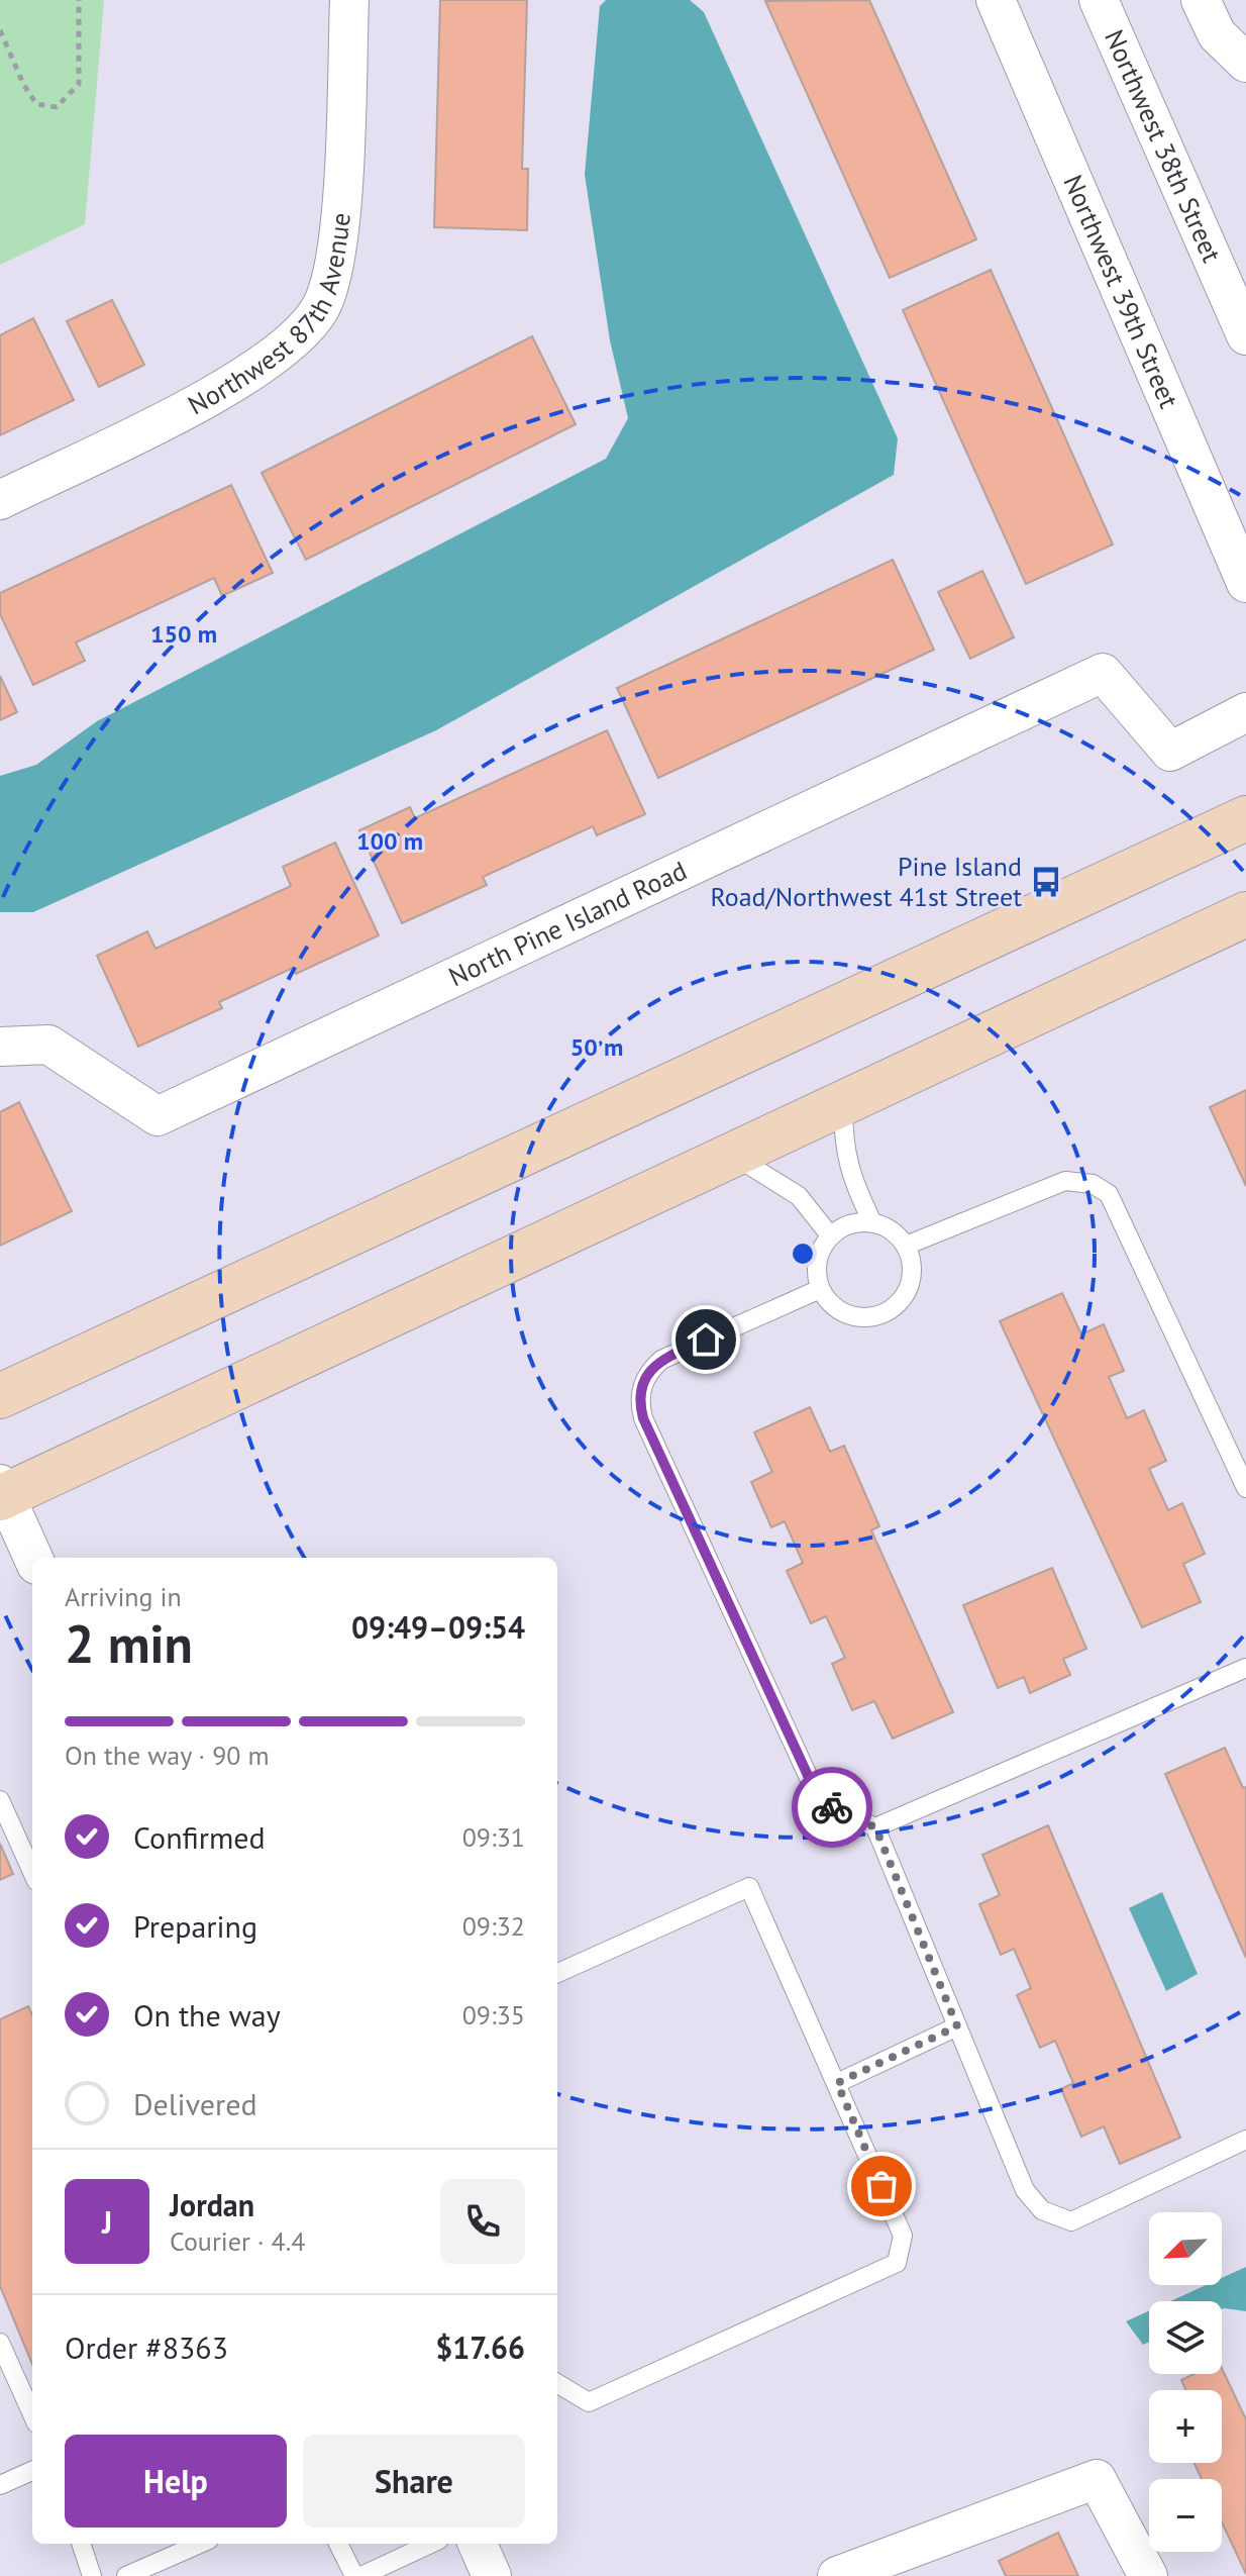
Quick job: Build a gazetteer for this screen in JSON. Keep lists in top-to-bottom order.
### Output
{
  "streets": {
    "street": [
      "Northwest 38th Street",
      "Northwest 39th Street",
      "Northwest 87th Avenue",
      "North Pine Island Road"
    ]
  },
  "places": {
    "bus stop": ["Pine Island Road/Northwest 41st Street"]
  },
  "north": "bottom left",
  "page": {
    "heading": ["2 min", "Arriving in", "09:49–09:54"],
    "panel": [
      "Jordan",
      "Courier · 4.4",
      "Order #8363",
      "$17.66"
    ],
    "bar": "On the way · 90 m",
    "list": [
      ["Confirmed", "09:31"],
      ["Preparing", "09:32"],
      ["On the way", "09:35"],
      "Delivered"
    ],
    "round": "J",
    "map_buttons": ["+", "−"],
    "buttons": ["Help", "Share"]
  },
  "rings": ["150 m", "100 m", "50 m"]
}
